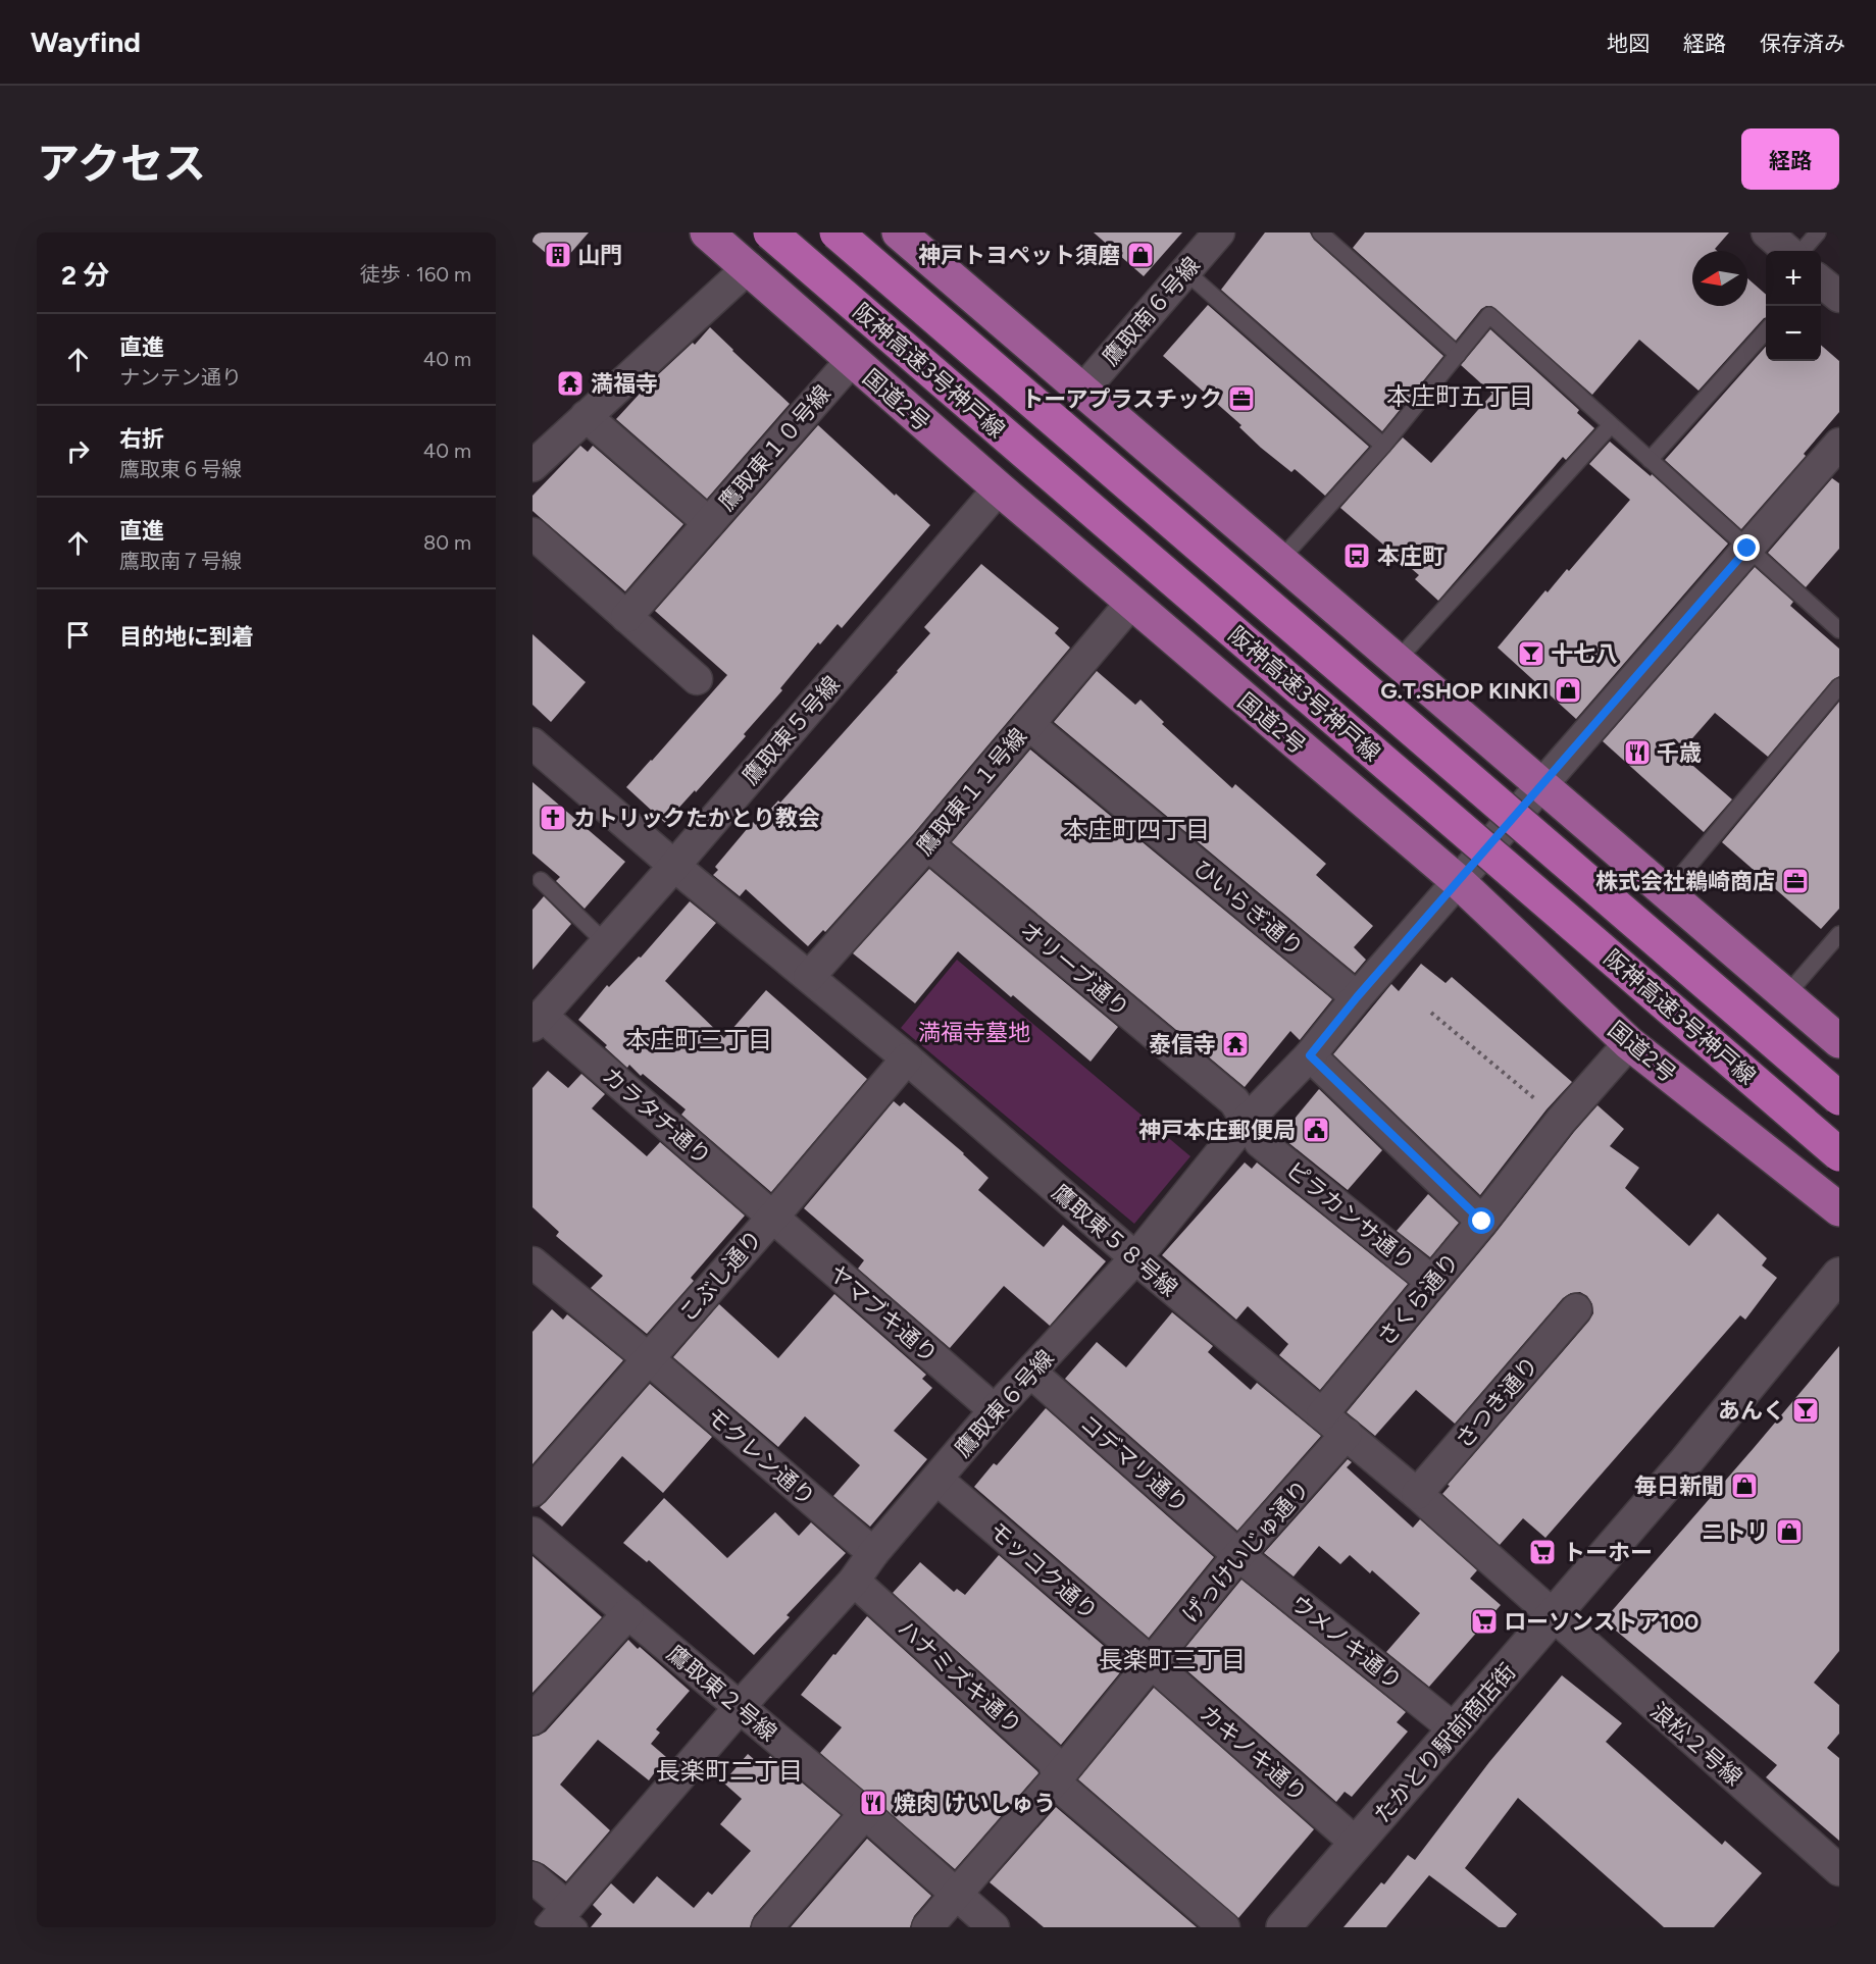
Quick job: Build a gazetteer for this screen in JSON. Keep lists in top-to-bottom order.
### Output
{
  "streets": {
    "highway": ["阪神高速3号神戸線", "国道2号"],
    "street": [
      "鷹取南６号線",
      "鷹取東１０号線",
      "鷹取東５号線",
      "鷹取東１１号線",
      "ひいらぎ通り",
      "オリーブ通り",
      "カラタチ通り",
      "ピラカンサ通り",
      "鷹取東５８号線",
      "こぶし通り",
      "さくら通り",
      "ヤマブキ通り",
      "さつき通り",
      "鷹取東６号線",
      "モクレン通り",
      "コデマリ通り",
      "げっけいじゅ通り",
      "モッコク通り",
      "ウメノキ通り",
      "ハナミズキ通り",
      "鷹取東２号線",
      "たかとり駅前商店街",
      "浪松２号線",
      "カキノキ通り"
    ]
  },
  "crossings": [
    ["国道2号", "鷹取東１０号線"],
    ["国道2号", "鷹取東５号線"],
    ["国道2号", "鷹取東１１号線"],
    ["国道2号", "さくら通り"],
    ["国道2号", "鷹取東６号線"],
    ["鷹取東５号線", "カラタチ通り"],
    ["鷹取東５号線", "鷹取東５８号線"],
    ["鷹取東１１号線", "ひいらぎ通り"],
    ["鷹取東１１号線", "オリーブ通り"],
    ["鷹取東１１号線", "鷹取東５８号線"],
    ["ひいらぎ通り", "鷹取東６号線"],
    ["オリーブ通り", "ピラカンサ通り"],
    ["オリーブ通り", "鷹取東６号線"],
    ["カラタチ通り", "こぶし通り"],
    ["カラタチ通り", "ヤマブキ通り"],
    ["ピラカンサ通り", "さくら通り"],
    ["ピラカンサ通り", "鷹取東６号線"],
    ["鷹取東５８号線", "こぶし通り"],
    ["鷹取東５８号線", "さくら通り"],
    ["鷹取東５８号線", "さつき通り"],
    ["鷹取東５８号線", "鷹取東６号線"],
    ["鷹取東５８号線", "げっけいじゅ通り"],
    ["鷹取東５８号線", "たかとり駅前商店街"],
    ["鷹取東５８号線", "浪松２号線"],
    ["こぶし通り", "ヤマブキ通り"],
    ["こぶし通り", "モクレン通り"],
    ["ヤマブキ通り", "鷹取東６号線"],
    ["鷹取東６号線", "モクレン通り"],
    ["鷹取東６号線", "コデマリ通り"],
    ["鷹取東６号線", "モッコク通り"],
    ["鷹取東６号線", "ハナミズキ通り"],
    ["鷹取東６号線", "鷹取東２号線"],
    ["コデマリ通り", "げっけいじゅ通り"],
    ["コデマリ通り", "ウメノキ通り"],
    ["げっけいじゅ通り", "モッコク通り"],
    ["げっけいじゅ通り", "ウメノキ通り"],
    ["げっけいじゅ通り", "ハナミズキ通り"],
    ["げっけいじゅ通り", "鷹取東２号線"],
    ["げっけいじゅ通り", "カキノキ通り"],
    ["モッコク通り", "カキノキ通り"],
    ["ウメノキ通り", "たかとり駅前商店街"],
    ["たかとり駅前商店街", "浪松２号線"],
    ["たかとり駅前商店街", "カキノキ通り"]
  ],
  "districts": [
    "本庄町五丁目",
    "本庄町四丁目",
    "本庄町三丁目",
    "長楽町三丁目",
    "長楽町二丁目"
  ],
  "parks": ["満福寺墓地"],
  "places": {
    "building": ["山門"],
    "shop": [
      "神戸トヨペット須磨",
      "G.T.SHOP KINKI",
      "毎日新聞",
      "ニトリ"
    ],
    "temple": ["満福寺", "泰信寺"],
    "office": ["トーアプラスチック", "株式会社鵜崎商店"],
    "bus stop": ["本庄町"],
    "bar": ["十七八", "あんく"],
    "restaurant": ["千歳", "焼肉 けいしゅう"],
    "church": ["カトリックたかとり教会"],
    "public building": ["神戸本庄郵便局"],
    "supermarket": ["トーホー", "ローソンストア100"]
  },
  "north": "left",
  "page": {
    "header": "Wayfind",
    "nav": ["地図", "経路", "保存済み"],
    "title": "アクセス",
    "buttons": "経路",
    "heading": ["2 分", "徒歩 · 160 m"],
    "map_buttons": ["+", "−"],
    "list": [
      ["直進", "ナンテン通り", "40 m"],
      ["右折", "鷹取東６号線", "40 m"],
      ["直進", "鷹取南７号線", "80 m"],
      "目的地に到着"
    ]
  }
}
